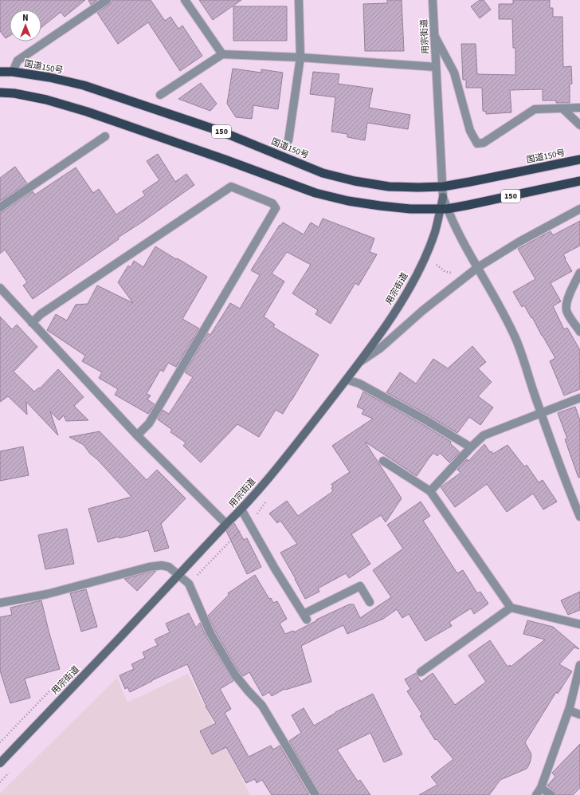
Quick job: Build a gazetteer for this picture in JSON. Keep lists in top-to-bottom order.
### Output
{
  "streets": {
    "highway": ["国道150号", "150"],
    "main road": ["用宗街道"]
  },
  "crossings": [
    ["用宗街道", "国道150号"],
    ["用宗街道", "150"]
  ],
  "north": "top"
}
